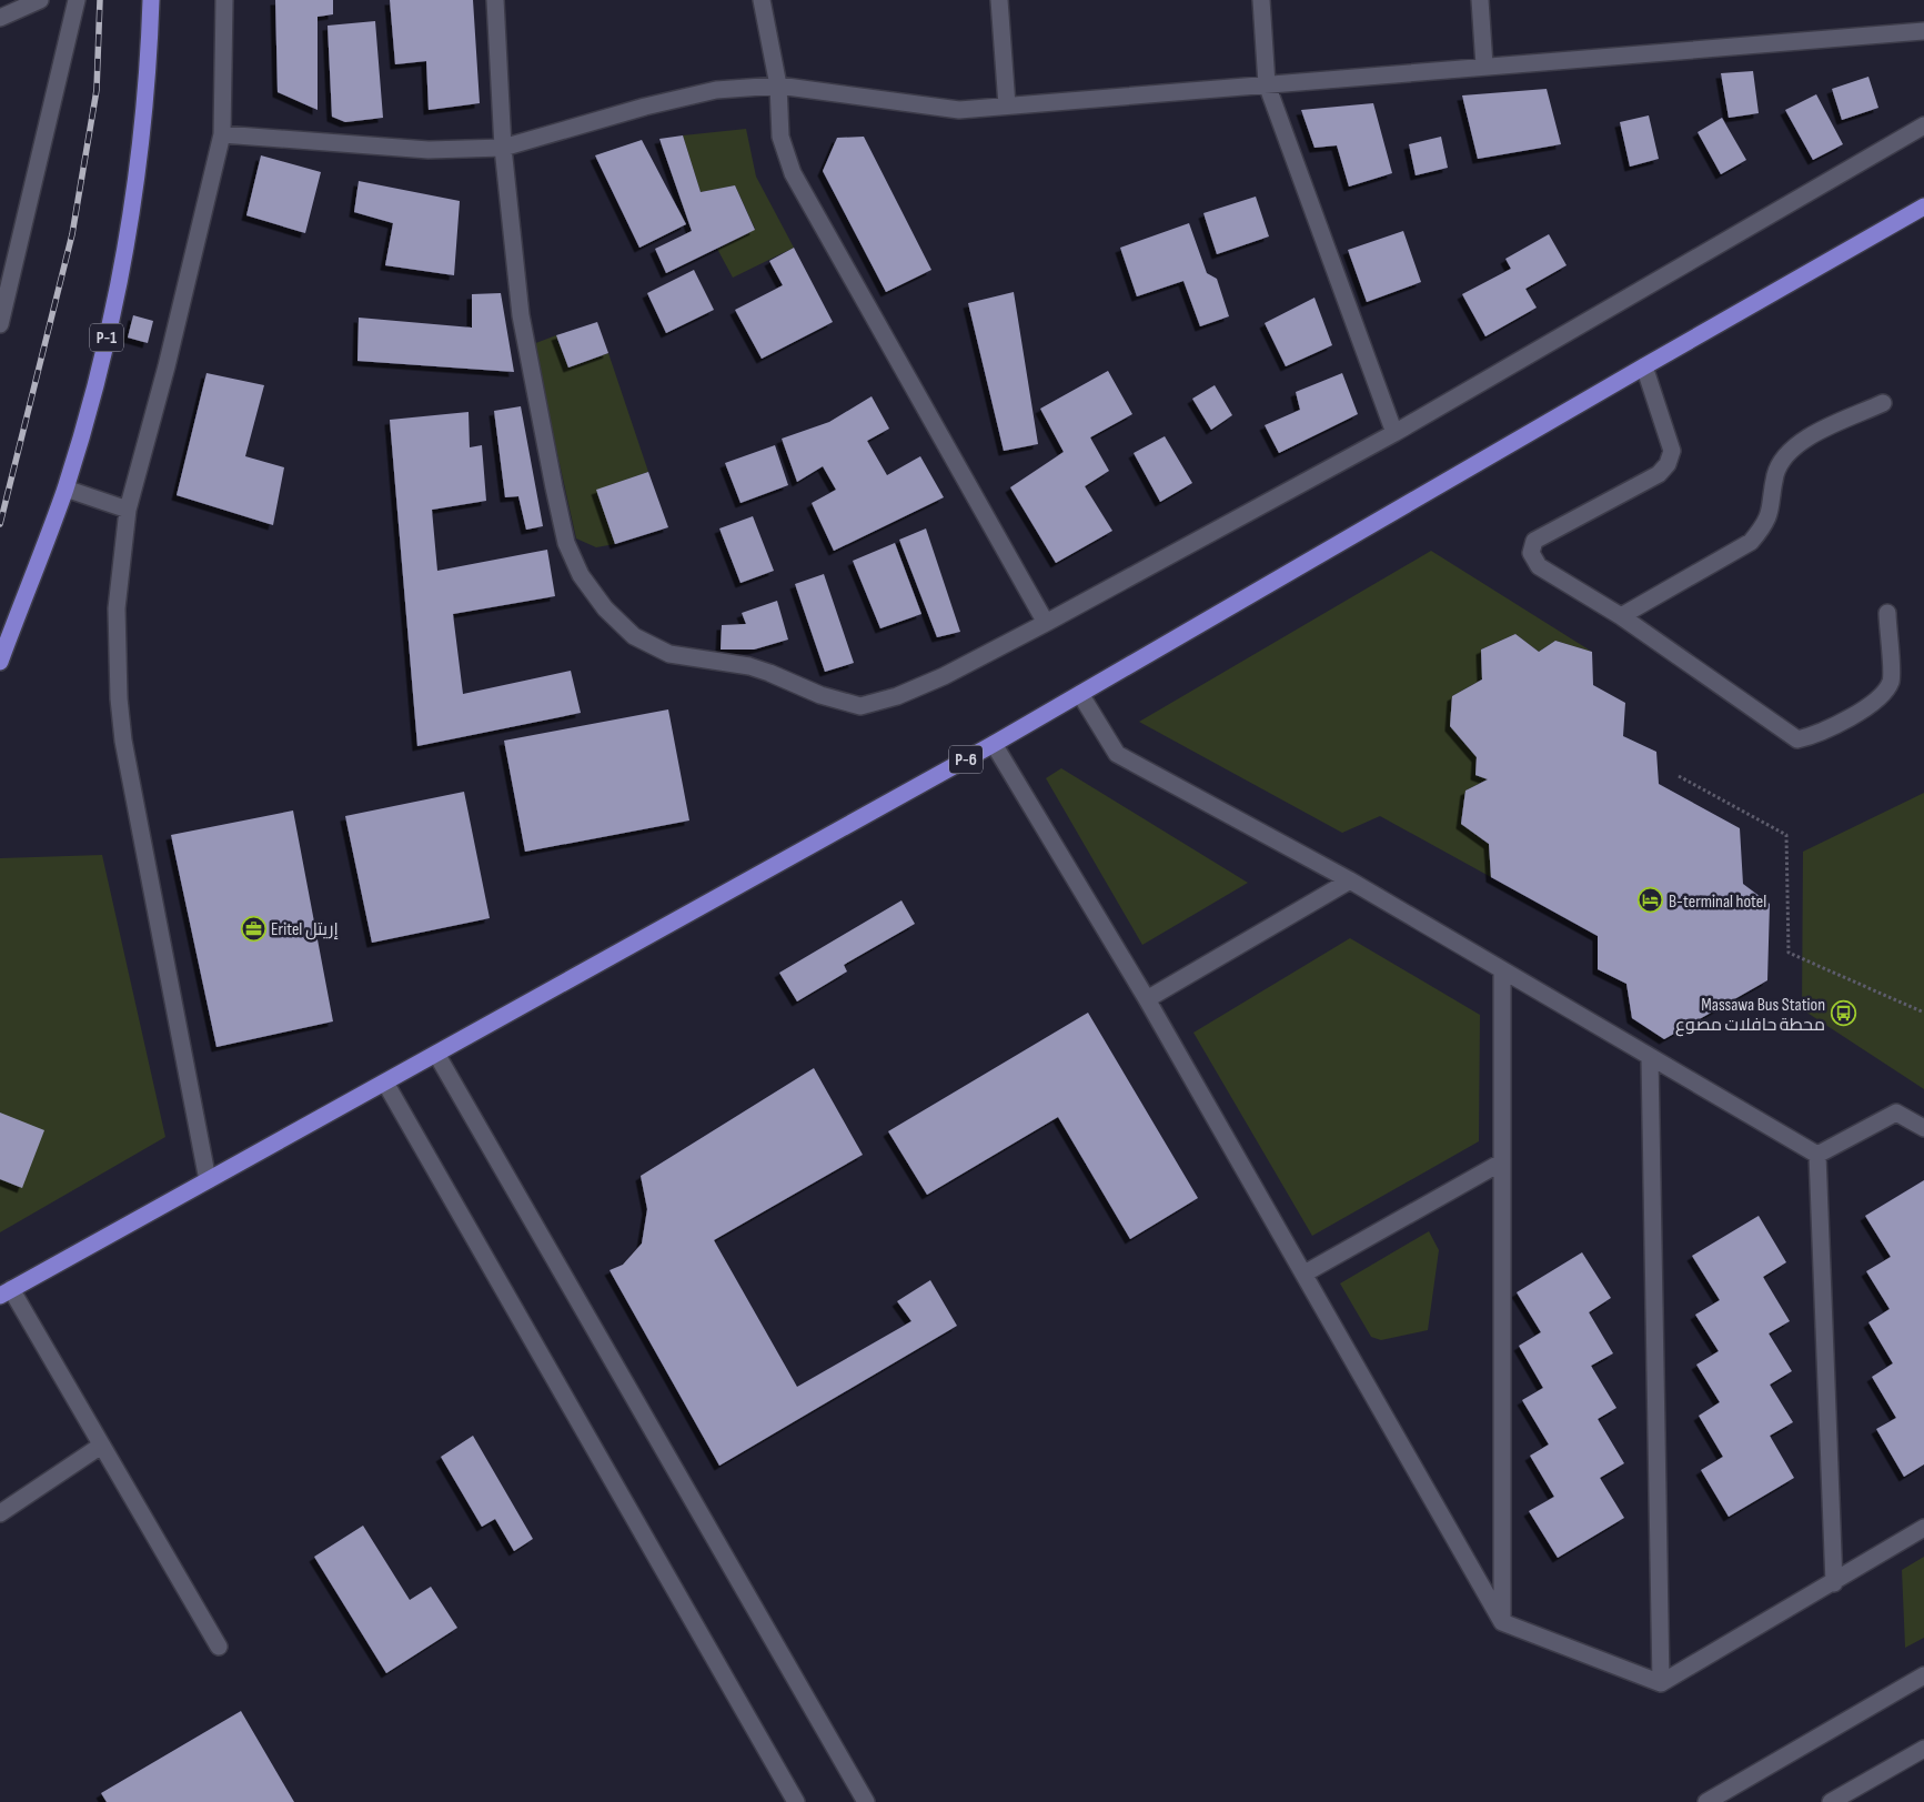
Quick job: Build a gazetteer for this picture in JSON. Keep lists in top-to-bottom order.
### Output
{
  "streets": {
    "highway": ["P-1", "P-6"]
  },
  "places": {
    "hotel": ["B-terminal hotel"],
    "office": ["Eritel إريتل"],
    "bus stop": ["Massawa Bus Station محطة حافلات مصوع"]
  }
}
